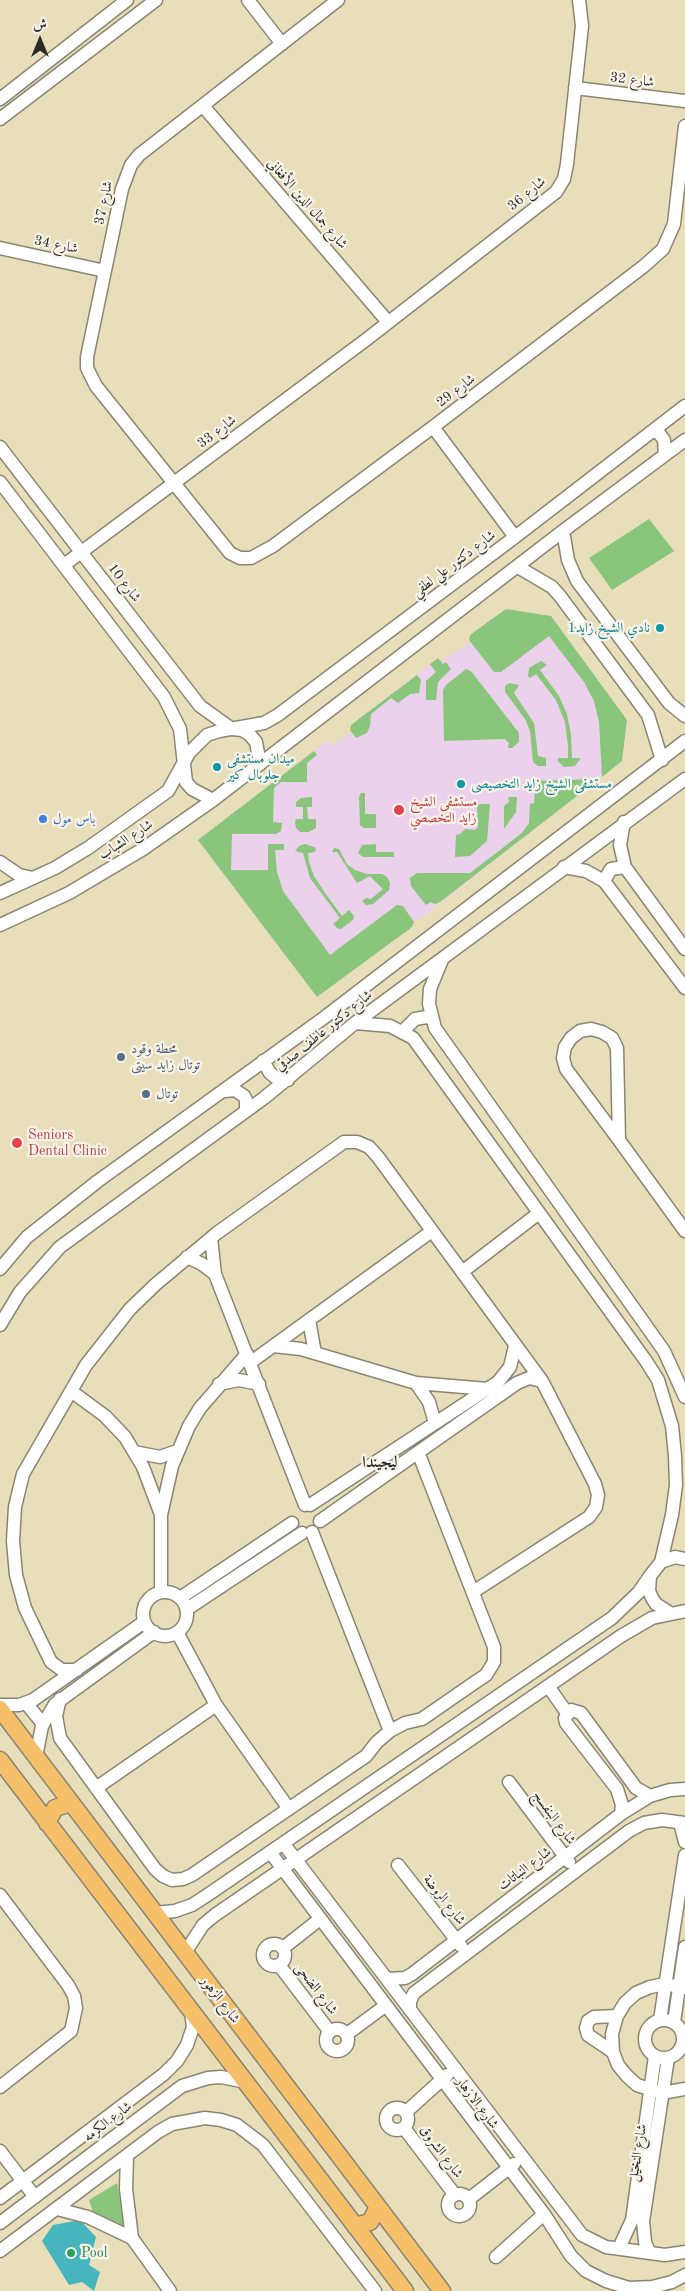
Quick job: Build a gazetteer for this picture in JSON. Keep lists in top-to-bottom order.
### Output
{
  "streets": {
    "main road": ["شارع الزهور"],
    "street": [
      "شارع 32",
      "شارع 36",
      "شارع 37",
      "شارع جمال الدين الأفغاني",
      "شارع 34",
      "شارع 29",
      "شارع 33",
      "شارع دكتور علي لطفي",
      "شارع 10",
      "شارع الشباب",
      "شارع دكتور عاطف صدقي",
      "شارع البنفسج",
      "شارع النباتات",
      "شارع الروضة",
      "شارع الضحى",
      "شارع الازهار",
      "شارع الكرمه",
      "شارع الشروق",
      "شارع النخيل"
    ]
  },
  "crossings": [
    ["شارع 32", "شارع 36"],
    ["شارع 36", "شارع جمال الدين الأفغاني"],
    ["شارع 36", "شارع 33"],
    ["شارع 37", "شارع جمال الدين الأفغاني"],
    ["شارع 37", "شارع 34"],
    ["شارع 37", "شارع 29"],
    ["شارع 37", "شارع 33"],
    ["شارع جمال الدين الأفغاني", "شارع 33"],
    ["شارع 29", "شارع 33"],
    ["شارع 33", "شارع 10"],
    ["شارع دكتور علي لطفي", "شارع 10"],
    ["شارع دكتور علي لطفي", "شارع الشباب"],
    ["شارع 10", "شارع الشباب"],
    ["شارع البنفسج", "شارع النباتات"],
    ["شارع النباتات", "شارع الروضة"],
    ["شارع النباتات", "شارع الازهار"],
    ["شارع الازهار", "شارع النخيل"]
  ],
  "districts": ["ليجيندا"],
  "places": [
    "نادي الشيخ زايد1",
    "ميدان مستشفى جلوبال كير",
    "مستشفى الشيخ زايد التخصيصى",
    "مستشفى الشيخ زايد التخصصي",
    "باس مول",
    "محطة وقود توتال زايد سيتى",
    "توتال",
    "Seniors Dental Clinic",
    "Pool"
  ],
  "north": "top"
}
